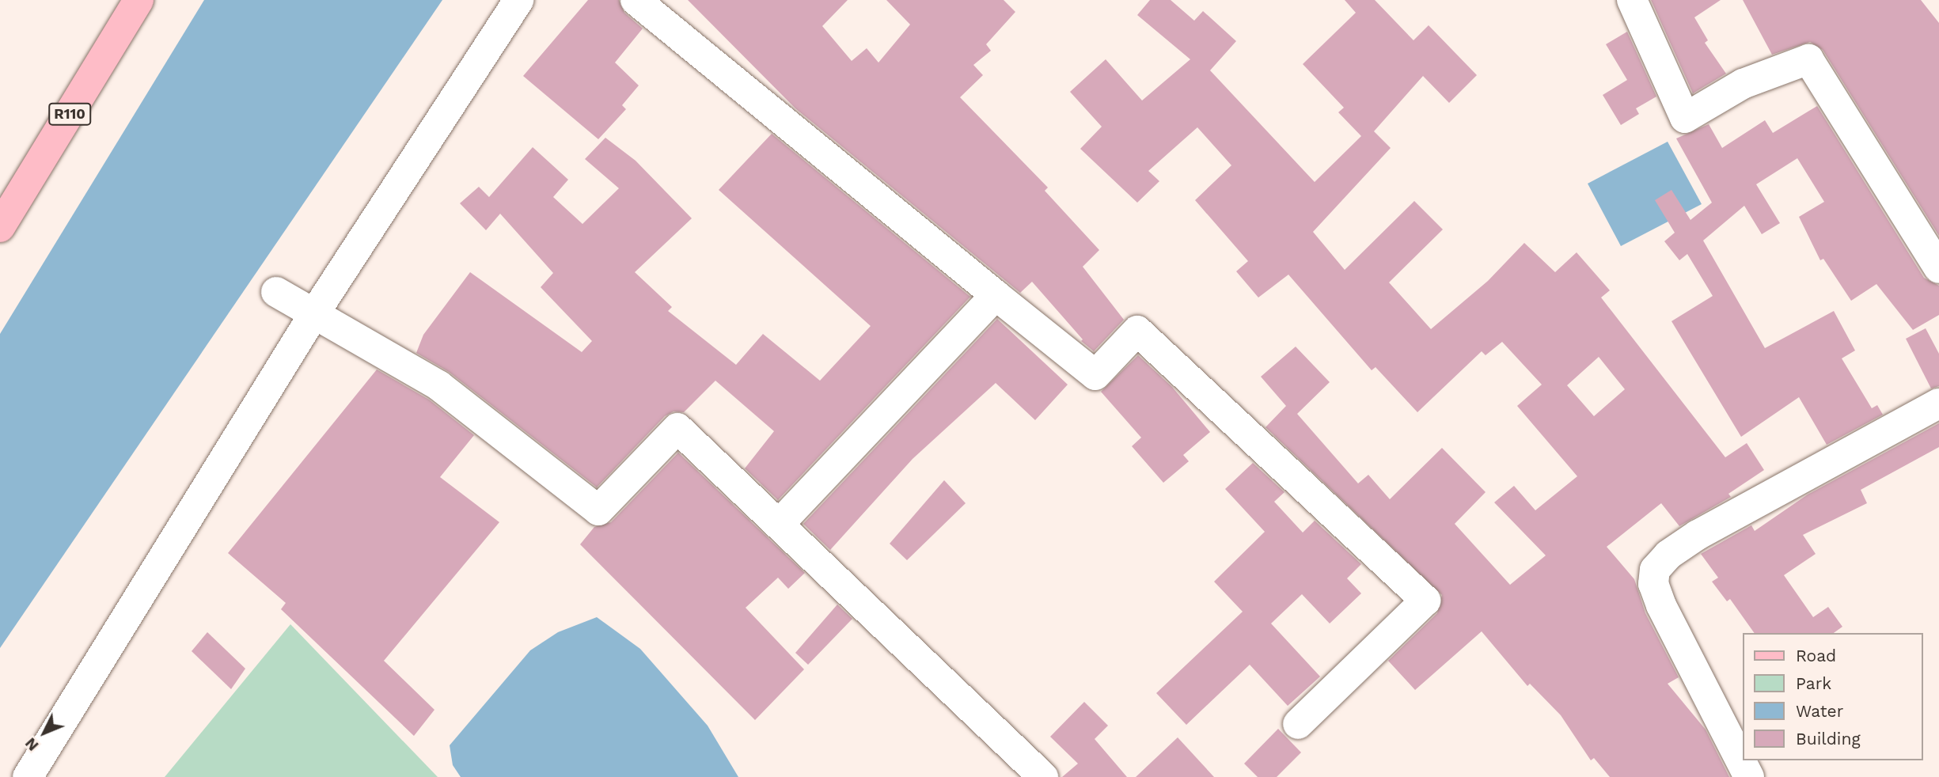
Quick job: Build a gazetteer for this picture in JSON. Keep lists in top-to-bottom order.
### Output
{
  "streets": {
    "main road": ["R110"]
  },
  "legend": [
    "Road",
    "Park",
    "Water",
    "Building"
  ],
  "north": "bottom left"
}
